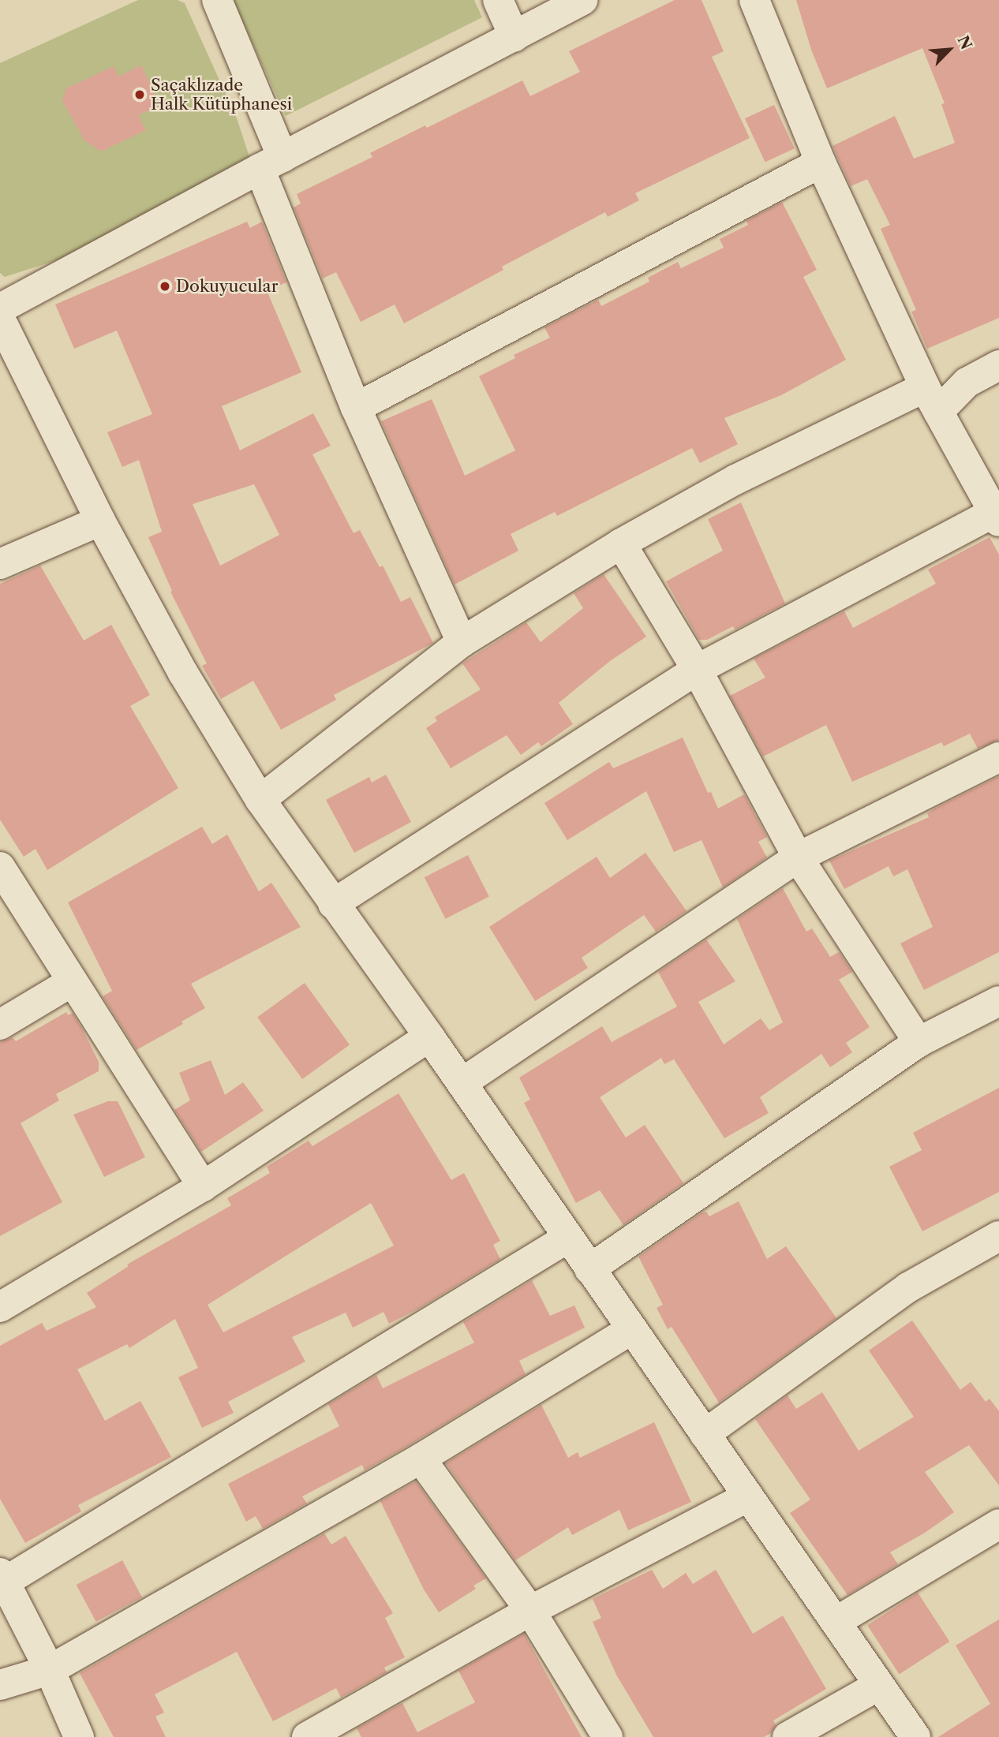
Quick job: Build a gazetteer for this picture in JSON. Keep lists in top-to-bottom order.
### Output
{
  "places": ["Saçaklızade Halk Kütüphanesi", "Dokuyucular"],
  "north": "top right"
}
